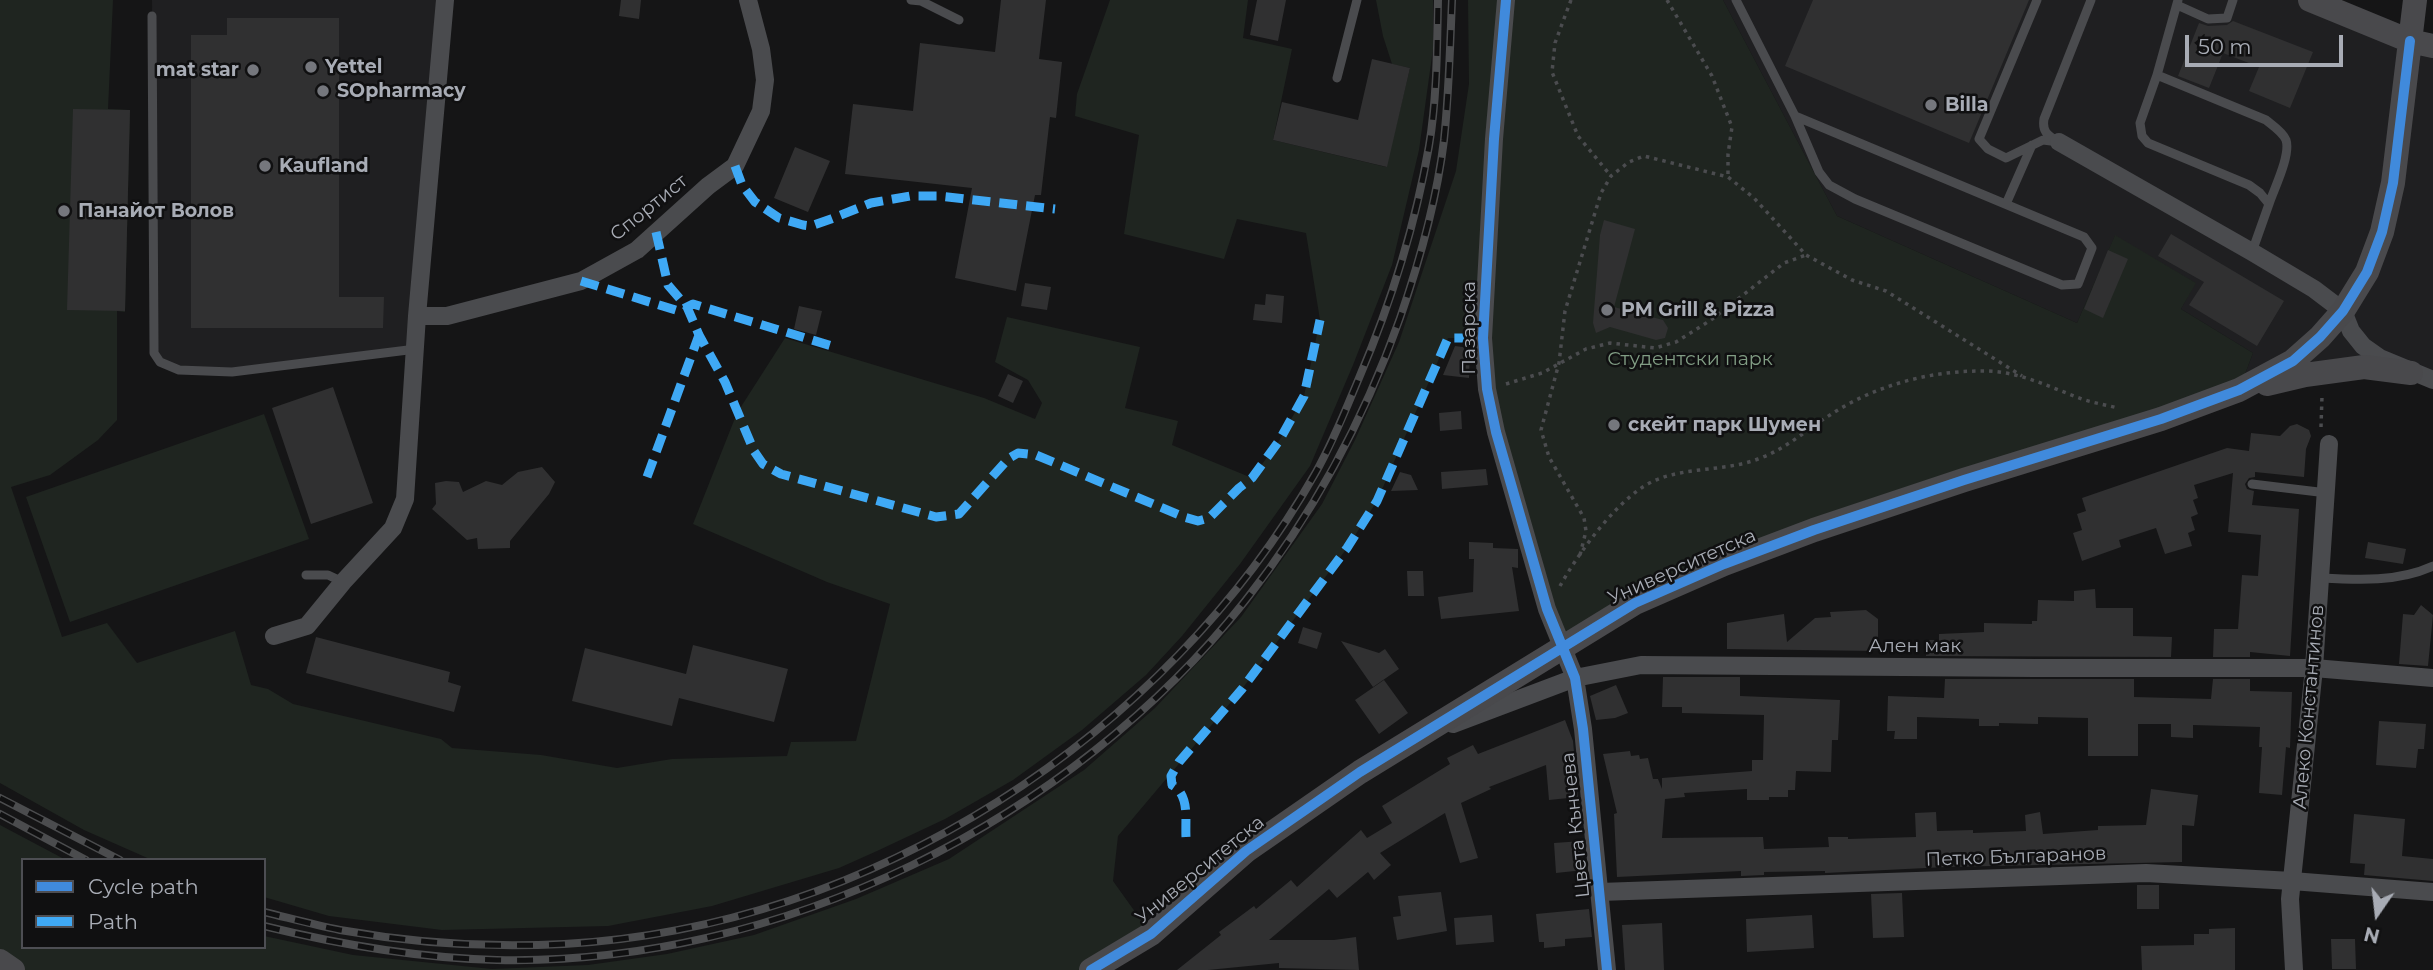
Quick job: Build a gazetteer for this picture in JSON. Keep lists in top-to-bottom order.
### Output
{
  "streets": {
    "street": [
      "Спортист",
      "Пазарска",
      "Университетска",
      "Ален мак",
      "Алеко Константинов",
      "Цвета Кънчева",
      "Петко Българанов"
    ]
  },
  "crossings": [
    ["Пазарска", "Университетска"],
    ["Пазарска", "Цвета Кънчева"],
    ["Университетска", "Ален мак"],
    ["Университетска", "Цвета Кънчева"],
    ["Ален мак", "Алеко Константинов"],
    ["Ален мак", "Цвета Кънчева"],
    ["Алеко Константинов", "Петко Българанов"],
    ["Цвета Кънчева", "Петко Българанов"]
  ],
  "parks": ["Студентски парк"],
  "places": [
    "Yettel",
    "mat star",
    "SOpharmacy",
    "Billa",
    "Kaufland",
    "Панайот Волов",
    "PM Grill & Pizza",
    "скейт парк Шумен"
  ],
  "legend": ["Cycle path", "Path"],
  "scale_bar": "50 m",
  "north": "bottom"
}
